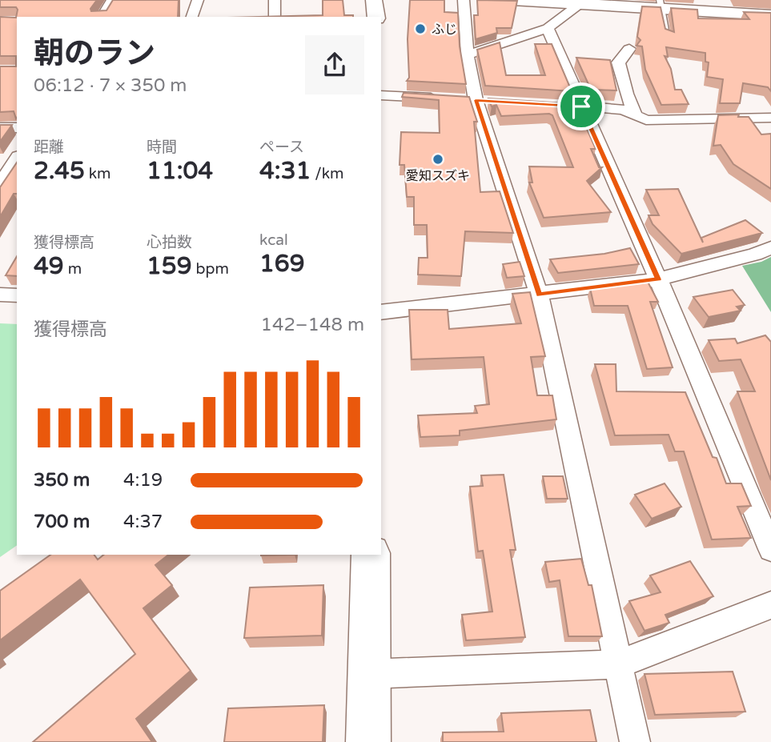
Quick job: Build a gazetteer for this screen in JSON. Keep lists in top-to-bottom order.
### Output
{
  "places": ["ふじ", "愛知スズキ"],
  "page": {
    "heading": ["朝のラン", "06:12 · 7 × 350 m"],
    "stats": [
      ["距離", "2.45 km"],
      ["時間", "11:04"],
      ["ペース", "4:31 /km"],
      ["獲得標高", "49 m"],
      ["心拍数", "159 bpm"],
      ["kcal", "169"]
    ],
    "chart": ["獲得標高", "142–148 m"],
    "list": [
      {
        "name": "350 m",
        "note": "4:19"
      },
      {
        "name": "700 m",
        "note": "4:37"
      }
    ]
  }
}
